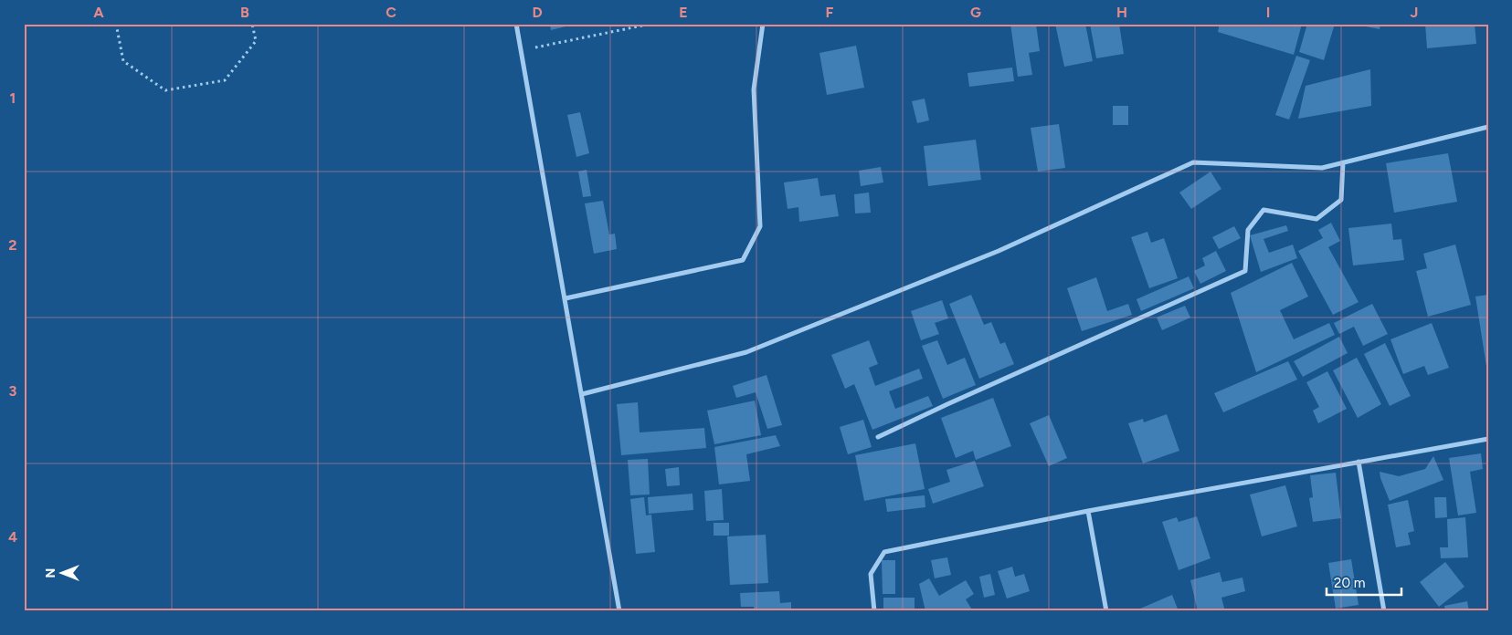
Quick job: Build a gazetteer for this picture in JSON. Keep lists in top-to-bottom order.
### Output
{
  "scale_bar": "20 m",
  "north": "left",
  "grid": {
    "columns": [
      "A",
      "B",
      "C",
      "D",
      "E",
      "F",
      "G",
      "H",
      "I",
      "J"
    ],
    "rows": [
      "1",
      "2",
      "3",
      "4"
    ]
  }
}
